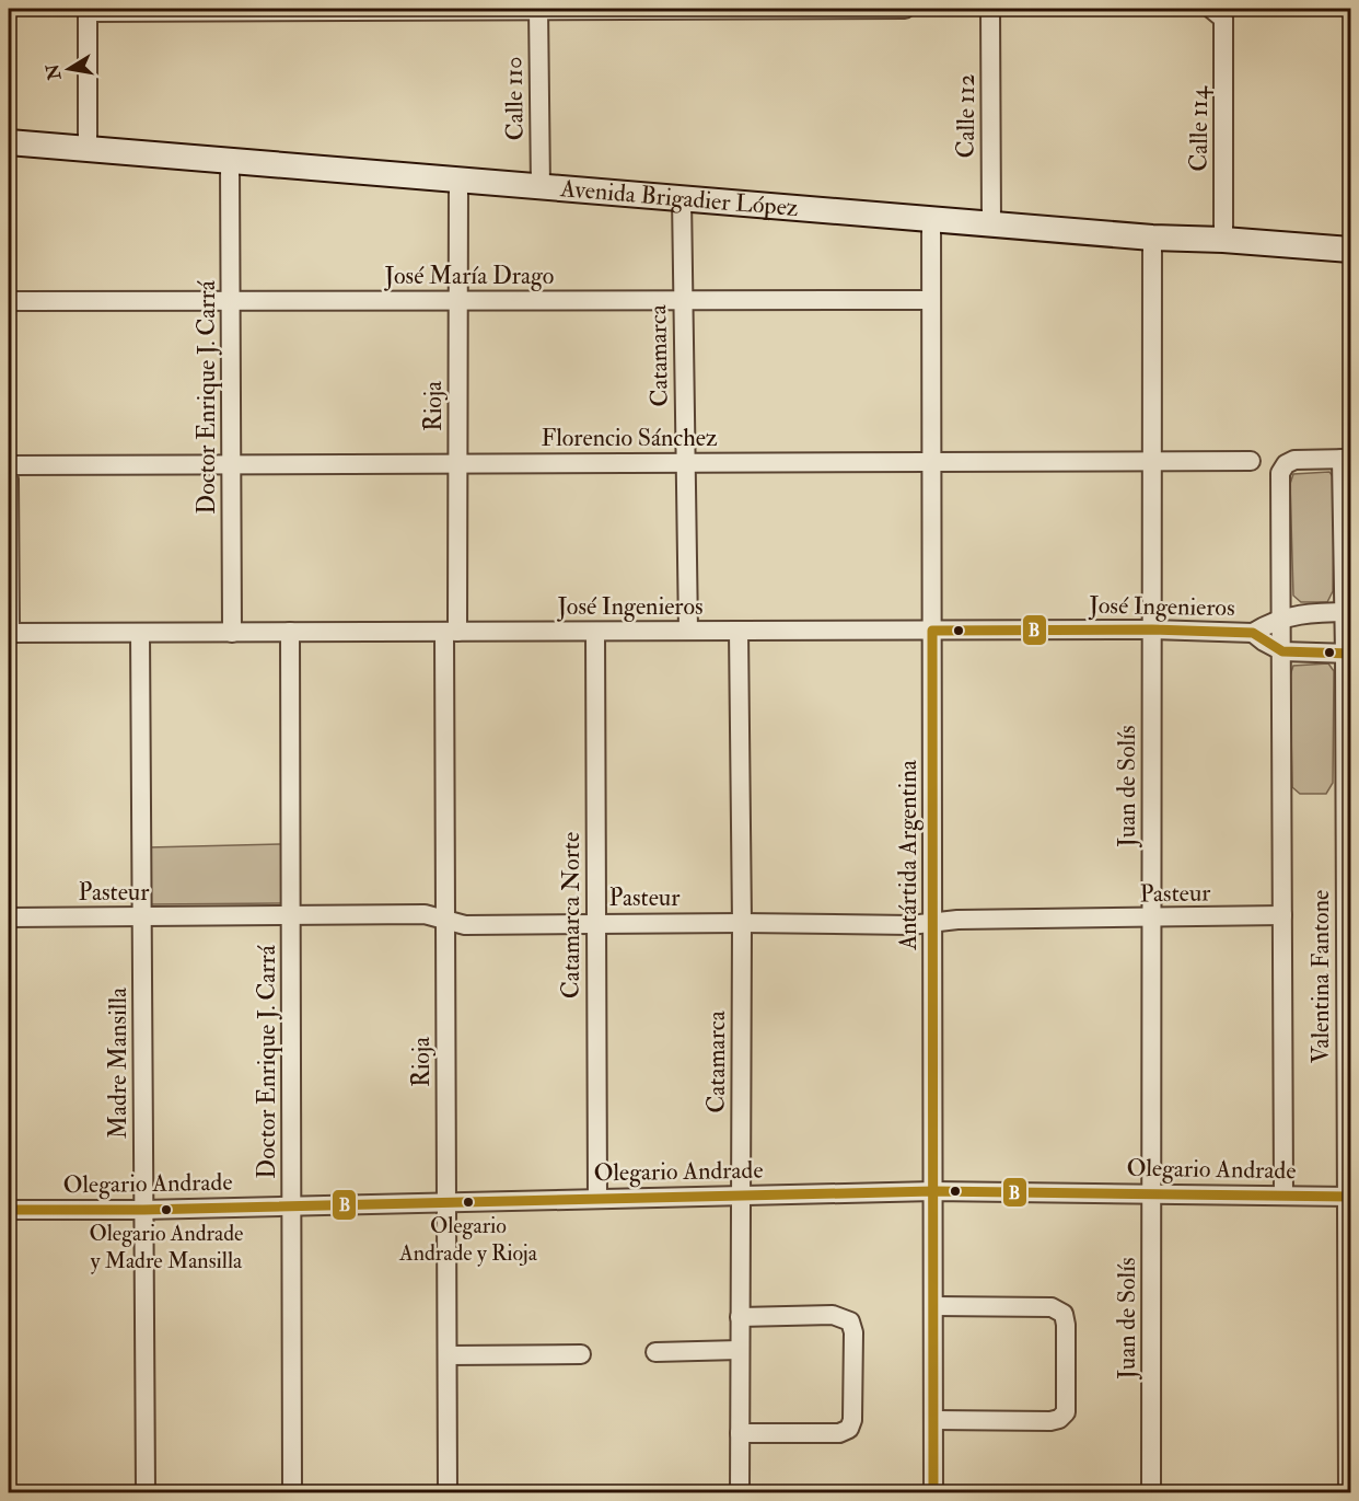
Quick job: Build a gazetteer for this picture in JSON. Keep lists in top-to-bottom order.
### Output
{
  "streets": {
    "street": [
      "Calle 110",
      "Calle 112",
      "Calle 114",
      "Avenida Brigadier López",
      "José María Drago",
      "Catamarca",
      "Doctor Enrique J. Carrá",
      "Rioja",
      "Florencio Sánchez",
      "José Ingenieros",
      "Juan de Solís",
      "Antártida Argentina",
      "Pasteur",
      "Catamarca Norte",
      "Valentina Fantone",
      "Madre Mansilla",
      "Olegario Andrade"
    ]
  },
  "crossings": [
    ["Calle 110", "Avenida Brigadier López"],
    ["Calle 112", "Avenida Brigadier López"],
    ["Calle 114", "Avenida Brigadier López"],
    ["Avenida Brigadier López", "Catamarca"],
    ["Avenida Brigadier López", "Doctor Enrique J. Carrá"],
    ["Avenida Brigadier López", "Rioja"],
    ["Avenida Brigadier López", "Juan de Solís"],
    ["Avenida Brigadier López", "Antártida Argentina"],
    ["José María Drago", "Catamarca"],
    ["José María Drago", "Doctor Enrique J. Carrá"],
    ["José María Drago", "Rioja"],
    ["José María Drago", "Antártida Argentina"],
    ["Catamarca", "Florencio Sánchez"],
    ["Catamarca", "José Ingenieros"],
    ["Catamarca", "Pasteur"],
    ["Catamarca", "Olegario Andrade"],
    ["Doctor Enrique J. Carrá", "Florencio Sánchez"],
    ["Doctor Enrique J. Carrá", "José Ingenieros"],
    ["Doctor Enrique J. Carrá", "Pasteur"],
    ["Doctor Enrique J. Carrá", "Olegario Andrade"],
    ["Rioja", "Florencio Sánchez"],
    ["Rioja", "José Ingenieros"],
    ["Rioja", "Pasteur"],
    ["Rioja", "Olegario Andrade"],
    ["Florencio Sánchez", "Juan de Solís"],
    ["Florencio Sánchez", "Antártida Argentina"],
    ["José Ingenieros", "Juan de Solís"],
    ["José Ingenieros", "Antártida Argentina"],
    ["José Ingenieros", "Catamarca Norte"],
    ["José Ingenieros", "Madre Mansilla"],
    ["Juan de Solís", "Pasteur"],
    ["Juan de Solís", "Olegario Andrade"],
    ["Antártida Argentina", "Pasteur"],
    ["Antártida Argentina", "Olegario Andrade"],
    ["Pasteur", "Catamarca Norte"],
    ["Pasteur", "Madre Mansilla"],
    ["Catamarca Norte", "Olegario Andrade"],
    ["Valentina Fantone", "Olegario Andrade"],
    ["Madre Mansilla", "Olegario Andrade"]
  ],
  "places": ["Olegario Andrade y Rioja", "Olegario Andrade y Madre Mansilla"],
  "lines": ["transit line B"],
  "north": "left"
}
